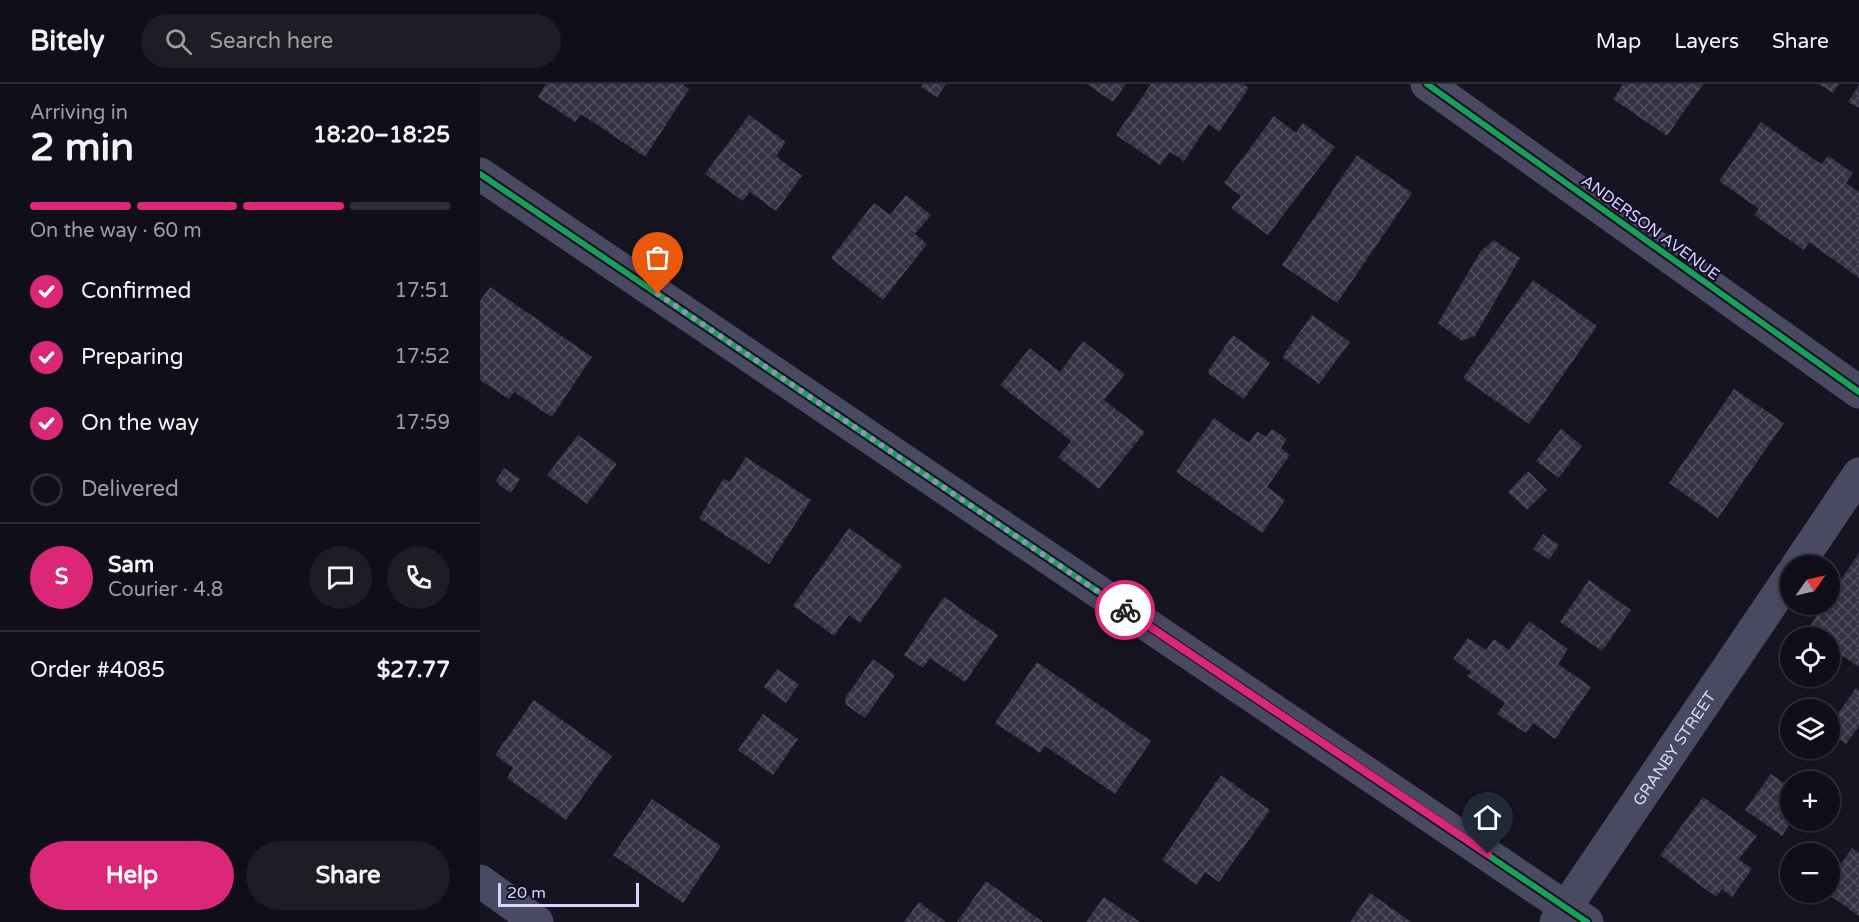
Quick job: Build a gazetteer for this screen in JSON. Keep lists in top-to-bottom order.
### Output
{
  "streets": {
    "street": ["ANDERSON AVENUE", "GRANBY STREET"]
  },
  "scale_bar": "20 m",
  "north": "top right",
  "page": {
    "header": "Bitely",
    "search": "Search here",
    "nav": ["Map", "Layers", "Share"],
    "heading": ["2 min", "Arriving in", "18:20–18:25"],
    "panel": [
      "Sam",
      "Courier · 4.8",
      "Order #4085",
      "$27.77"
    ],
    "bar": "On the way · 60 m",
    "list": [
      ["Confirmed", "17:51"],
      ["Preparing", "17:52"],
      ["On the way", "17:59"],
      "Delivered"
    ],
    "round": "S",
    "map_buttons": ["+", "−"],
    "buttons": ["Help", "Share"],
    "scale": "20 m"
  }
}
